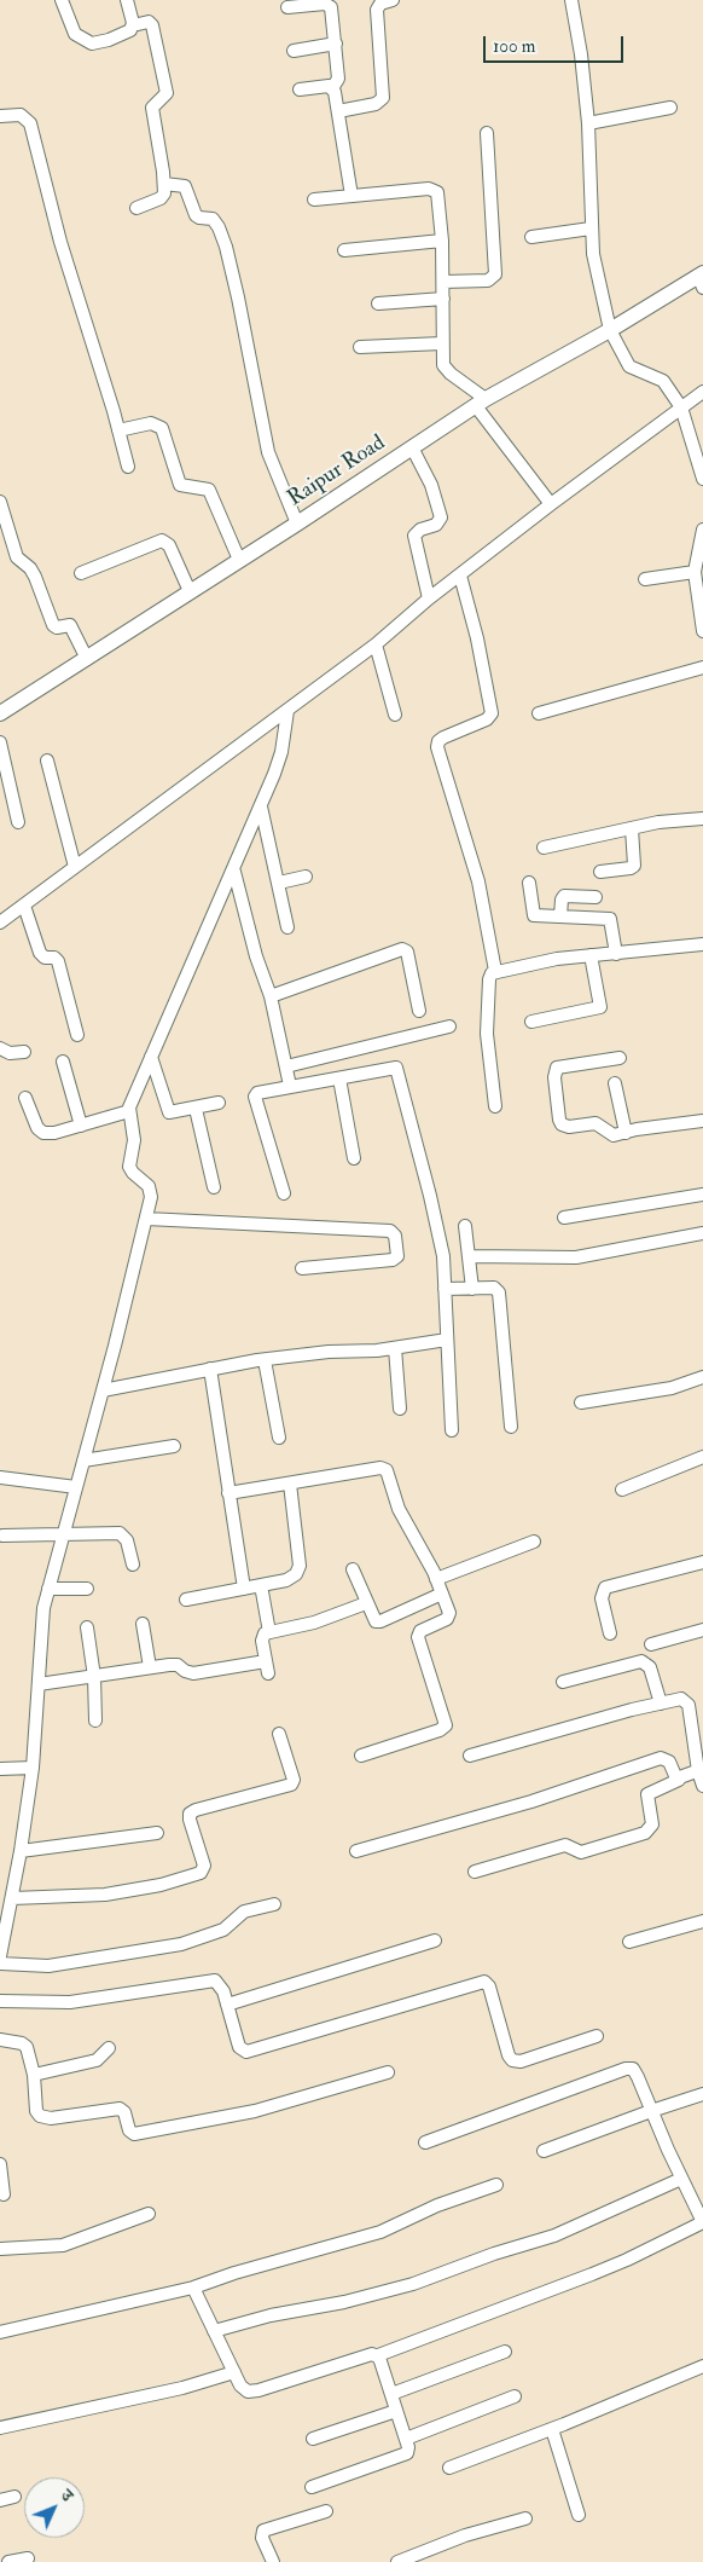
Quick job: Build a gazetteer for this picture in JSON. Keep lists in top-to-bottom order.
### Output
{
  "streets": {
    "main road": ["Raipur Road"]
  },
  "scale_bar": "100 m",
  "north": "top right"
}
